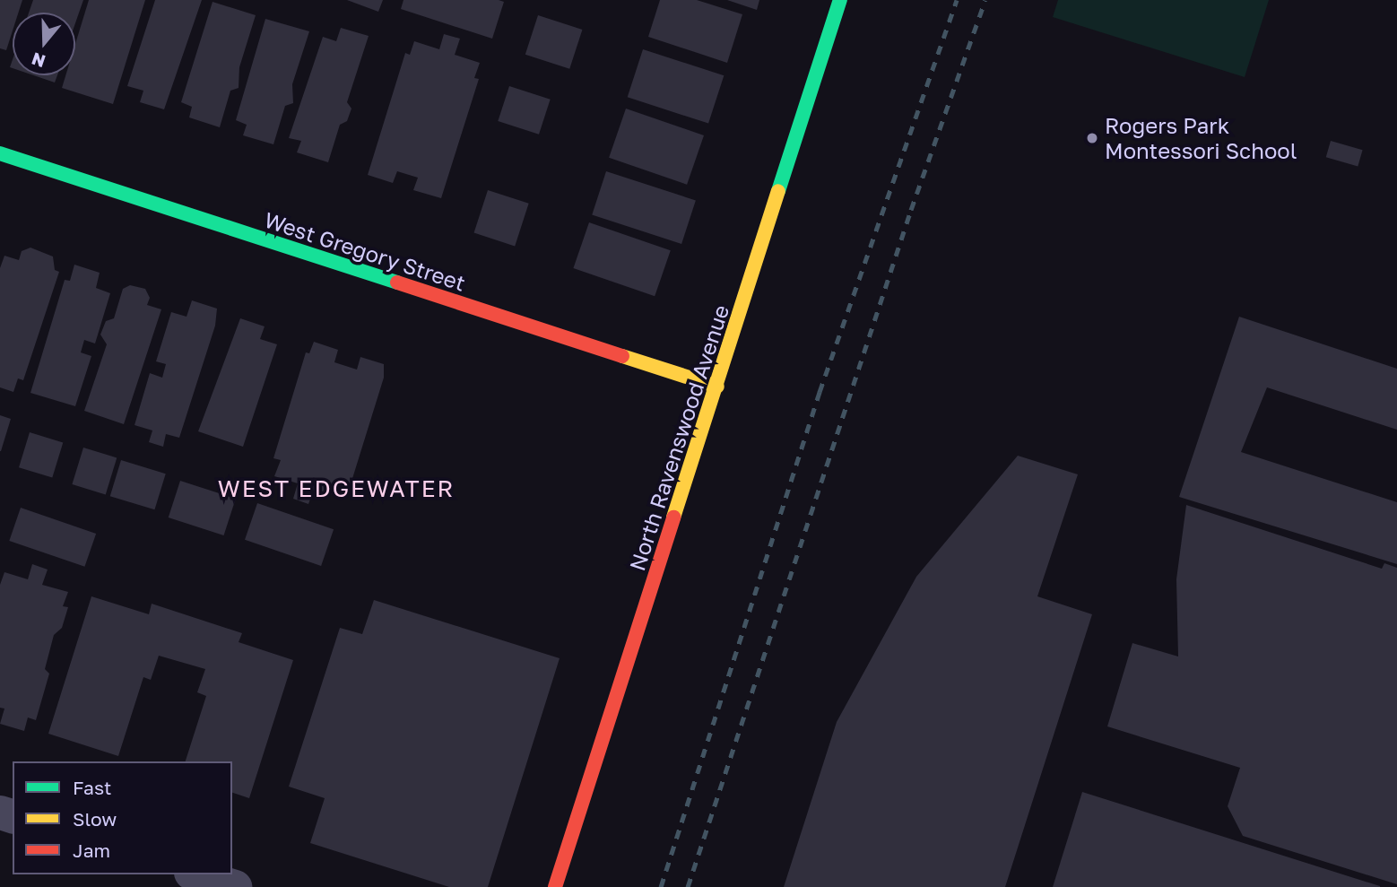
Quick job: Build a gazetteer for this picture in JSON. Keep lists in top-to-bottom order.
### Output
{
  "streets": {
    "street": ["West Gregory Street", "North Ravenswood Avenue"]
  },
  "crossings": [
    ["West Gregory Street", "North Ravenswood Avenue"]
  ],
  "districts": ["WEST EDGEWATER"],
  "places": ["Rogers Park Montessori School"],
  "legend": ["Fast", "Slow", "Jam"],
  "north": "bottom"
}
